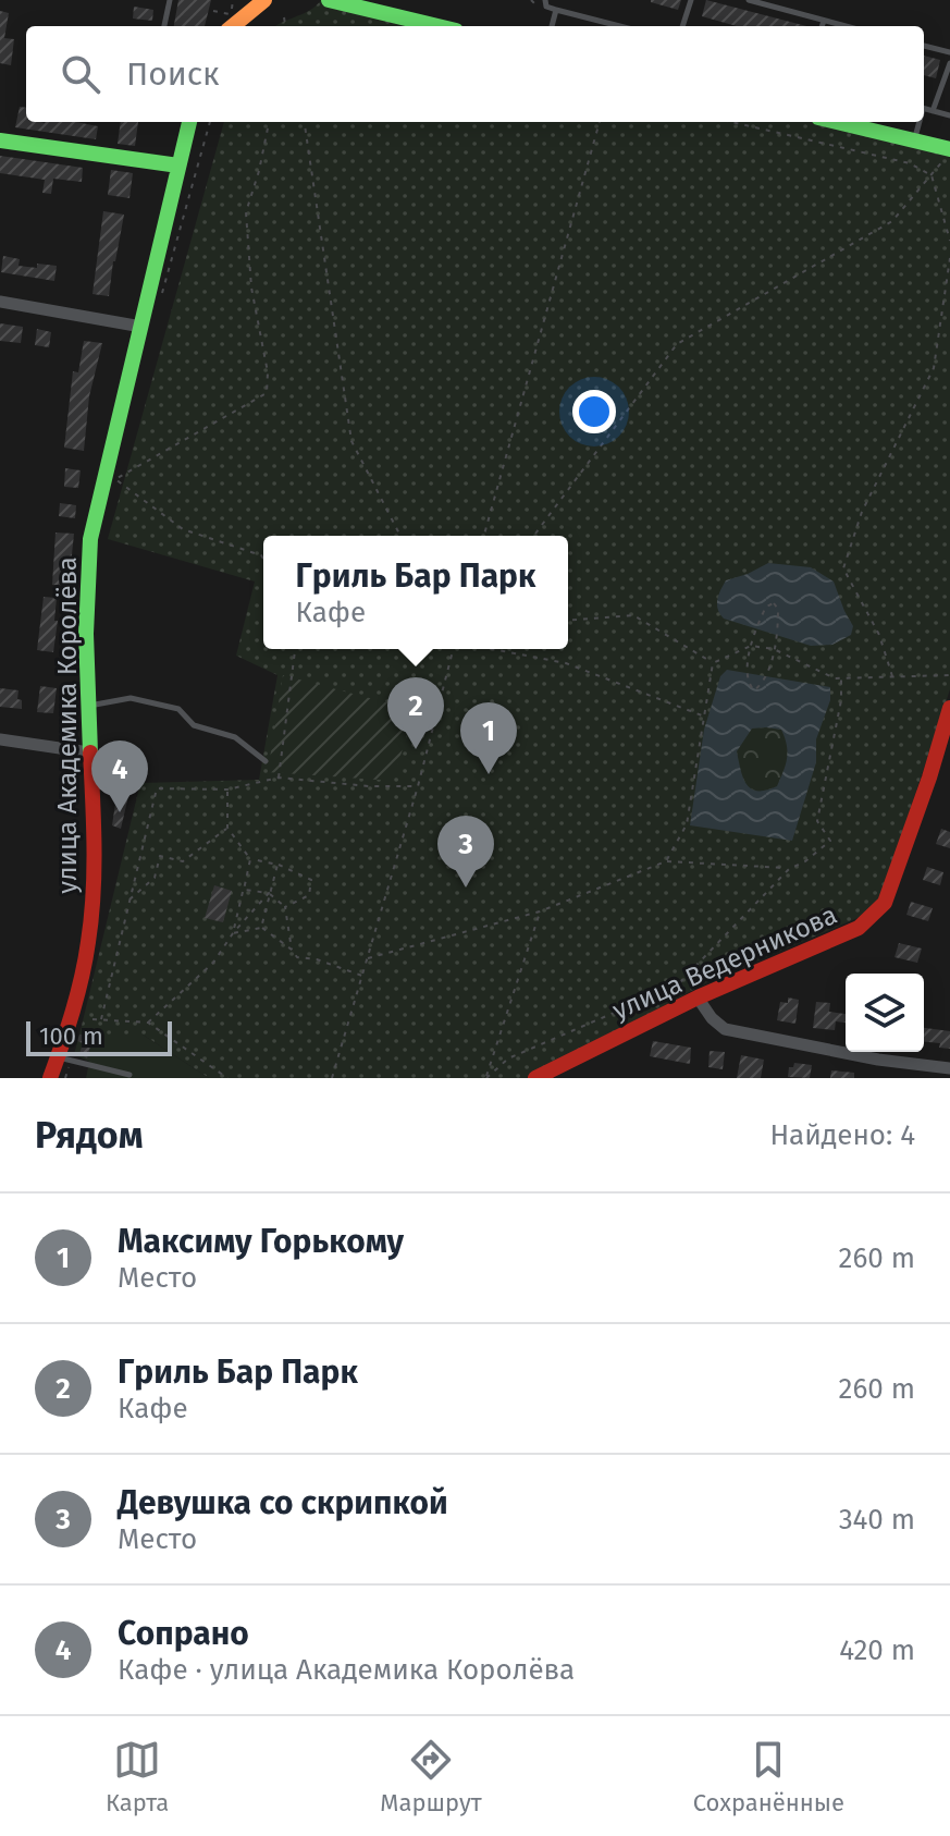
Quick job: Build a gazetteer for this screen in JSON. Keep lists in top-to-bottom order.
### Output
{
  "streets": {
    "street": ["улица Академика Королёва", "улица Ведерникова"]
  },
  "scale_bar": "100 m",
  "page": {
    "search": "Поиск",
    "popup": ["Гриль Бар Парк", "Кафе"],
    "pins": [
      "2",
      "1",
      "4",
      "3"
    ],
    "scale": "100 m",
    "heading": ["Рядом", "Найдено: 4"],
    "list": [
      {
        "mark": "1",
        "name": "Максиму Горькому",
        "note": "Место",
        "value": "260 m"
      },
      {
        "mark": "2",
        "name": "Гриль Бар Парк",
        "note": "Кафе",
        "value": "260 m"
      },
      {
        "mark": "3",
        "name": "Девушка со скрипкой",
        "note": "Место",
        "value": "340 m"
      },
      {
        "mark": "4",
        "name": "Сопрано",
        "note": "Кафе · улица Академика Королёва",
        "value": "420 m"
      }
    ],
    "nav": ["Карта", "Маршрут", "Сохранённые"]
  }
}
